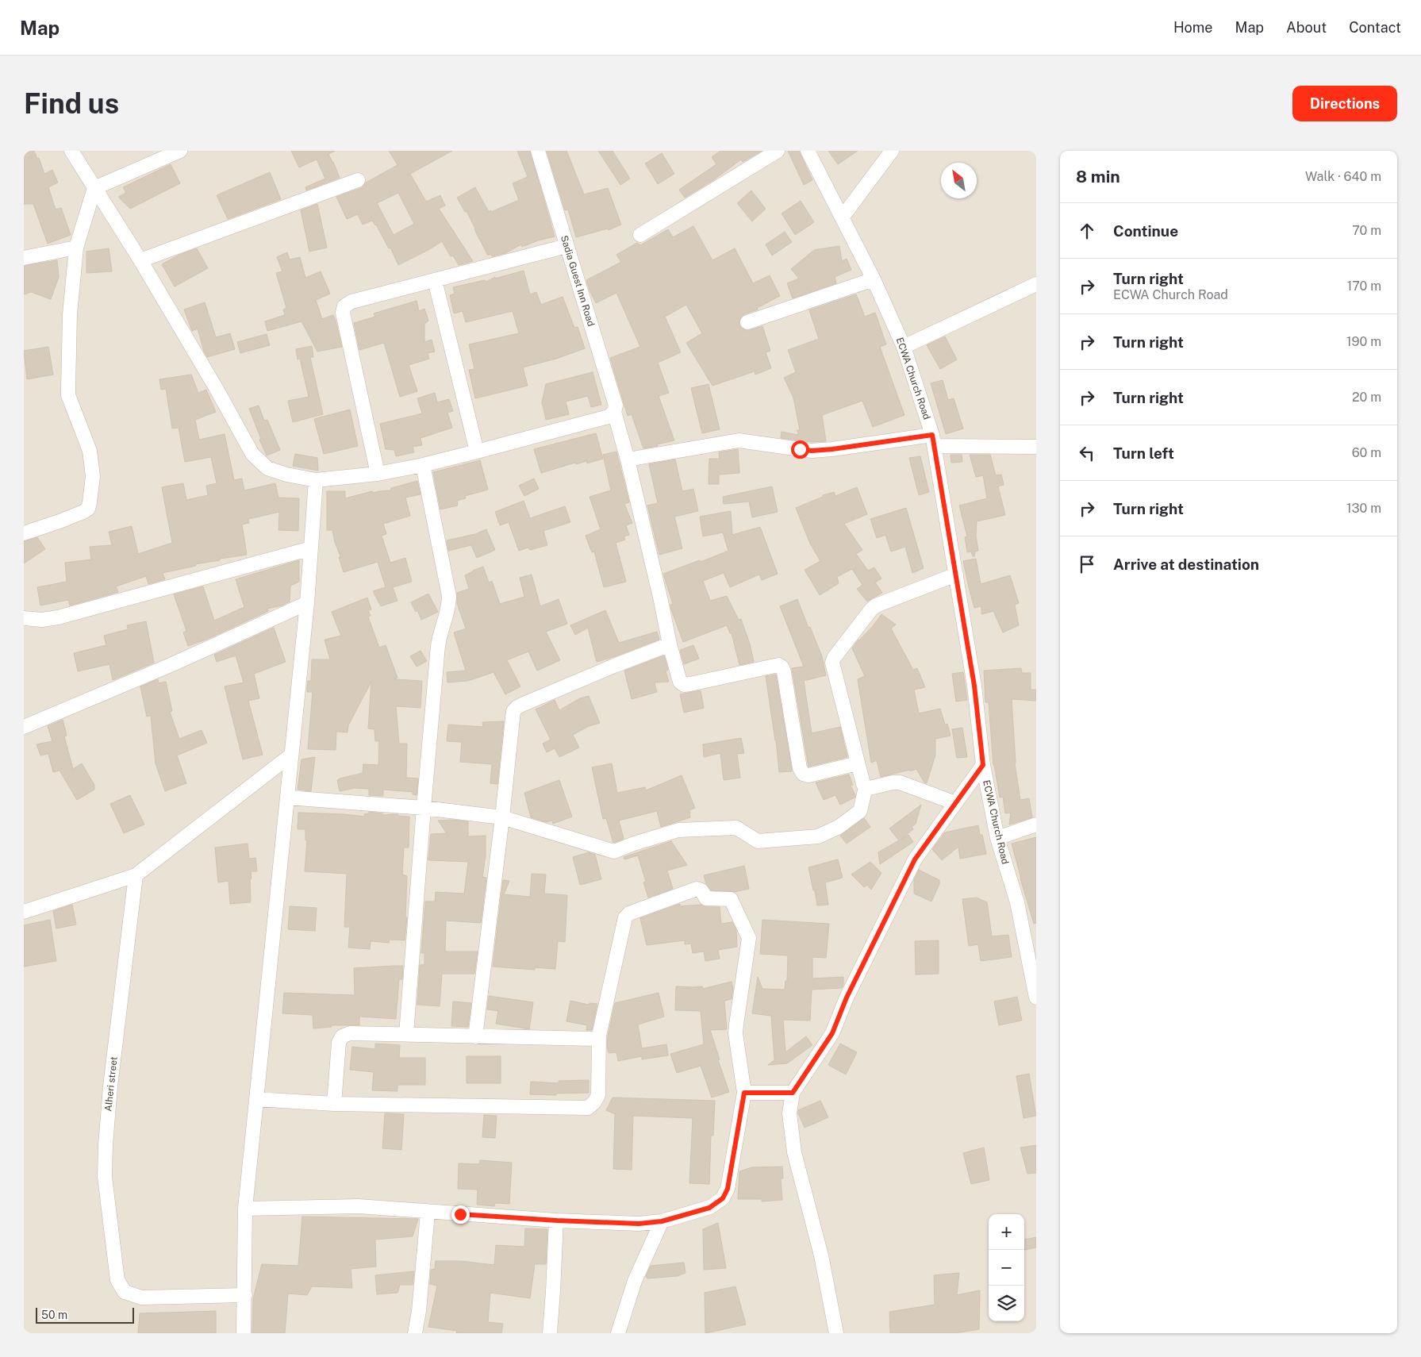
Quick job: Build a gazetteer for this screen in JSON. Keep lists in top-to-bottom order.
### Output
{
  "streets": {
    "street": ["Sadia Guest Inn Road", "ECWA Church Road", "Alheri street"]
  },
  "scale_bar": "50 m",
  "north": "top left",
  "page": {
    "header": "Map",
    "nav": [
      "Home",
      "Map",
      "About",
      "Contact"
    ],
    "buttons": "Directions",
    "title": "Find us",
    "heading": ["8 min", "Walk · 640 m"],
    "list": [
      ["Continue", "70 m"],
      ["Turn right", "ECWA Church Road", "170 m"],
      ["Turn right", "190 m"],
      ["Turn right", "20 m"],
      ["Turn left", "60 m"],
      ["Turn right", "130 m"],
      "Arrive at destination"
    ],
    "map_buttons": ["+", "−"],
    "scale": "50 m"
  }
}
